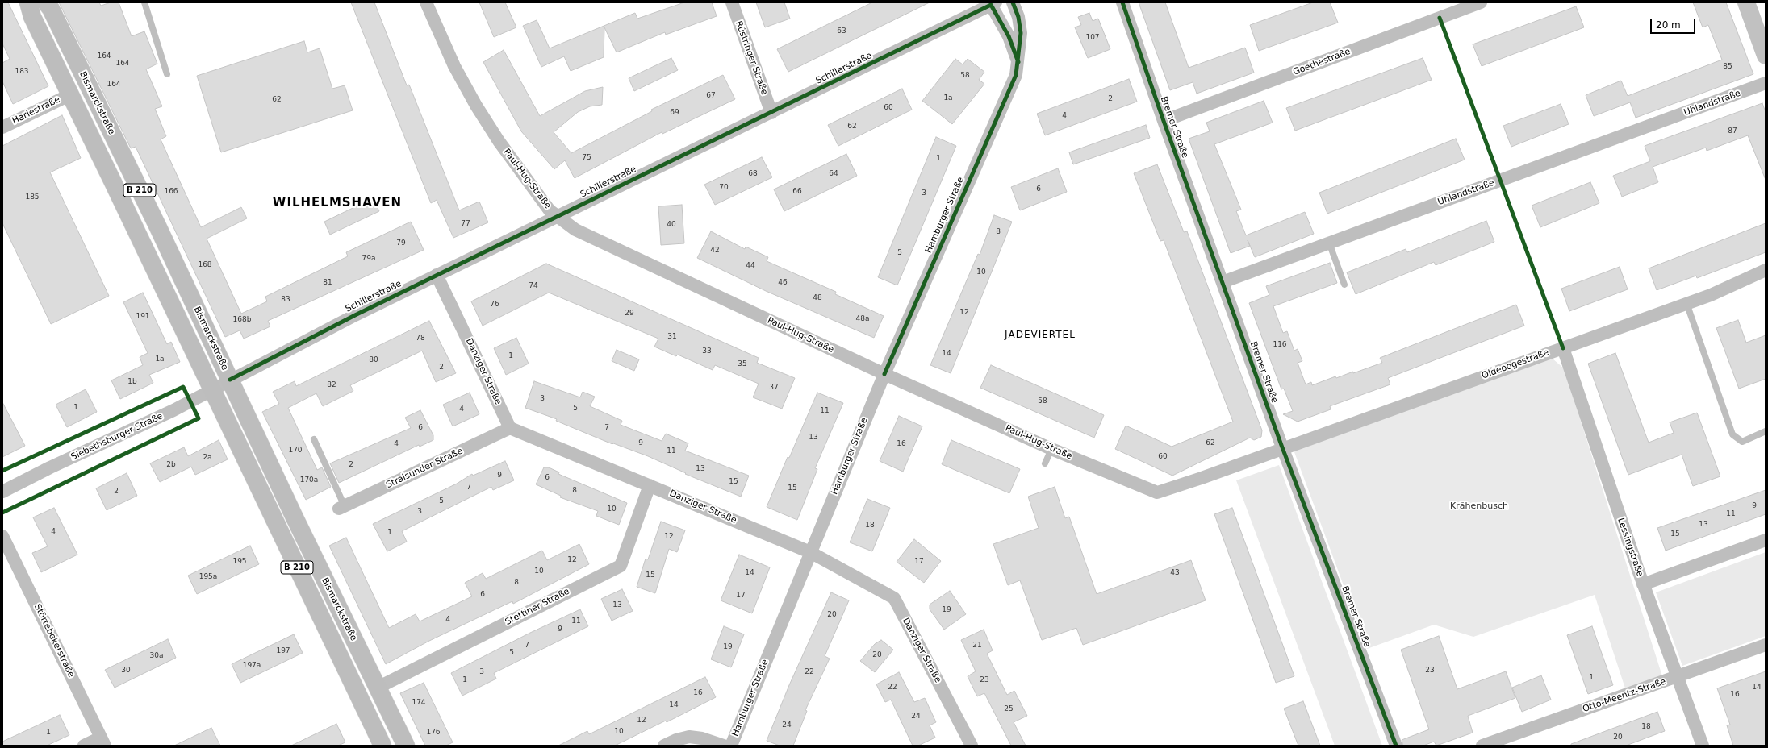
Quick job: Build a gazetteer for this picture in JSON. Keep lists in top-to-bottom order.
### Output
{
  "streets": {
    "main road": ["Bismarckstraße", "B 210"],
    "street": [
      "Rüstringer Straße",
      "Goethestraße",
      "Schillerstraße",
      "Uhlandstraße",
      "Harlestraße",
      "Bremer Straße",
      "Paul-Hug-Straße",
      "Hamburger Straße",
      "Oldeoogestraße",
      "Danziger Straße",
      "Siebethsburger Straße",
      "Stralsunder Straße",
      "Lessingstraße",
      "Stettiner Straße",
      "Störtebekerstraße",
      "Otto-Meentz-Straße"
    ]
  },
  "crossings": [
    ["Rüstringer Straße", "Schillerstraße"],
    ["Goethestraße", "Bremer Straße"],
    ["Schillerstraße", "Bismarckstraße"],
    ["Schillerstraße", "Paul-Hug-Straße"],
    ["Schillerstraße", "Danziger Straße"],
    ["Schillerstraße", "Siebethsburger Straße"],
    ["Bismarckstraße", "Siebethsburger Straße"],
    ["Bismarckstraße", "Stettiner Straße"],
    ["Uhlandstraße", "Bremer Straße"],
    ["Harlestraße", "B 210"],
    ["Bremer Straße", "Paul-Hug-Straße"],
    ["Bremer Straße", "Oldeoogestraße"],
    ["Paul-Hug-Straße", "Hamburger Straße"],
    ["Paul-Hug-Straße", "Oldeoogestraße"],
    ["B 210", "Siebethsburger Straße"],
    ["Hamburger Straße", "Danziger Straße"],
    ["Oldeoogestraße", "Lessingstraße"],
    ["Danziger Straße", "Stralsunder Straße"],
    ["Danziger Straße", "Stettiner Straße"],
    ["Lessingstraße", "Otto-Meentz-Straße"]
  ],
  "districts": ["WILHELMSHAVEN", "JADEVIERTEL"],
  "parks": ["Krähenbusch"],
  "house_numbers": [
    "63",
    "107",
    "164",
    "164",
    "85",
    "183",
    "58",
    "164",
    "67",
    "1a",
    "2",
    "62",
    "60",
    "69",
    "4",
    "62",
    "87",
    "75",
    "1",
    "68",
    "64",
    "70",
    "6",
    "166",
    "66",
    "3",
    "185",
    "77",
    "40",
    "8",
    "79",
    "42",
    "5",
    "79a",
    "168",
    "44",
    "10",
    "81",
    "46",
    "74",
    "48",
    "83",
    "76",
    "12",
    "29",
    "191",
    "48a",
    "168b",
    "31",
    "78",
    "116",
    "33",
    "14",
    "1",
    "1a",
    "80",
    "35",
    "2",
    "1b",
    "82",
    "37",
    "3",
    "58",
    "1",
    "5",
    "4",
    "11",
    "6",
    "7",
    "13",
    "9",
    "62",
    "4",
    "16",
    "170",
    "11",
    "60",
    "2a",
    "2b",
    "2",
    "13",
    "9",
    "6",
    "170a",
    "15",
    "7",
    "15",
    "8",
    "2",
    "5",
    "9",
    "10",
    "3",
    "11",
    "13",
    "18",
    "4",
    "1",
    "15",
    "12",
    "12",
    "195",
    "17",
    "10",
    "14",
    "43",
    "15",
    "195a",
    "8",
    "6",
    "17",
    "13",
    "19",
    "20",
    "4",
    "11",
    "9",
    "7",
    "21",
    "19",
    "197",
    "5",
    "20",
    "30a",
    "197a",
    "30",
    "23",
    "3",
    "22",
    "1",
    "1",
    "23",
    "22",
    "14",
    "16",
    "16",
    "174",
    "14",
    "25",
    "24",
    "12",
    "24",
    "18",
    "10",
    "1",
    "176",
    "20"
  ],
  "scale_bar": "20 m"
}
